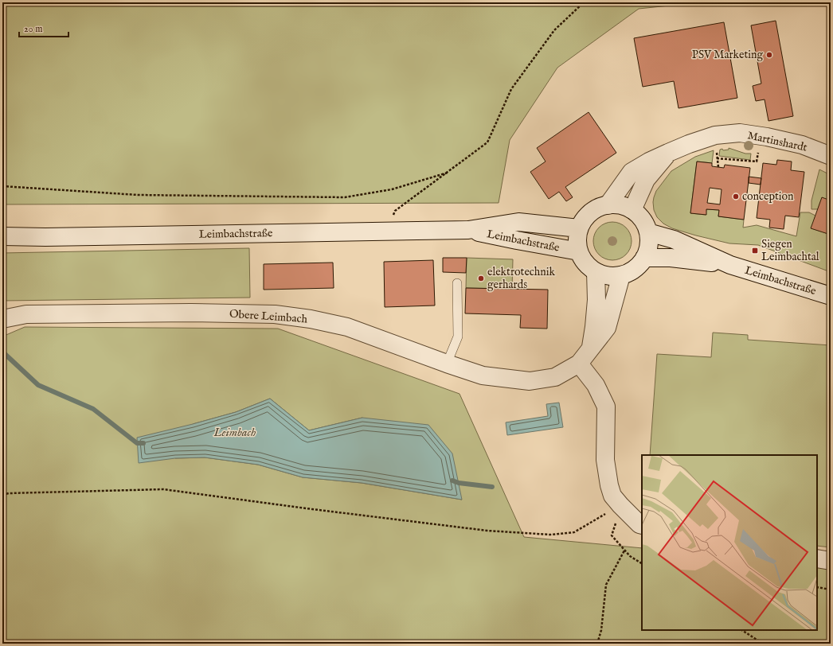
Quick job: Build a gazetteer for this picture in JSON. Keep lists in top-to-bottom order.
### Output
{
  "streets": {
    "street": ["Martinshardt", "Leimbachstraße", "Obere Leimbach"]
  },
  "crossings": [
    ["Martinshardt", "Leimbachstraße"],
    ["Martinshardt", "Obere Leimbach"],
    ["Leimbachstraße", "Obere Leimbach"]
  ],
  "water": ["Leimbach"],
  "places": {
    "other": ["PSV Marketing", "conception", "elektrotechnik gerhards"],
    "transit": ["Siegen Leimbachtal"]
  },
  "scale_bar": "20 m"
}
